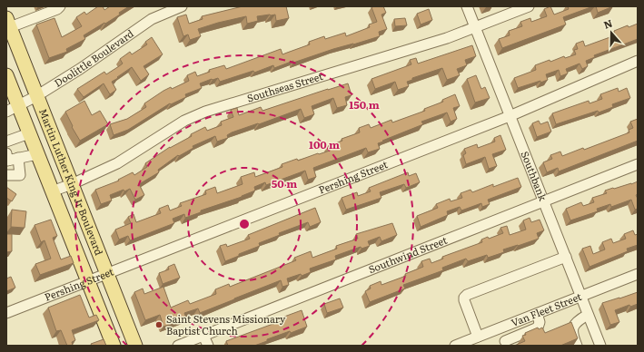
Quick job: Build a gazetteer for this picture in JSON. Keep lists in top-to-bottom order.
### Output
{
  "streets": {
    "main road": ["Martin Luther King Jr Boulevard"],
    "street": [
      "Doolittle Boulevard",
      "Southseas Street",
      "Southbank",
      "Pershing Street",
      "Southwind Street",
      "Van Fleet Street"
    ]
  },
  "crossings": [
    ["Doolittle Boulevard", "Martin Luther King Jr Boulevard"],
    ["Southseas Street", "Southbank"],
    ["Southseas Street", "Martin Luther King Jr Boulevard"],
    ["Southbank", "Pershing Street"],
    ["Southbank", "Southwind Street"],
    ["Southbank", "Van Fleet Street"],
    ["Pershing Street", "Martin Luther King Jr Boulevard"]
  ],
  "places": ["Saint Stevens Missionary Baptist Church"],
  "north": "top",
  "rings": ["150 m", "100 m", "50 m"]
}
